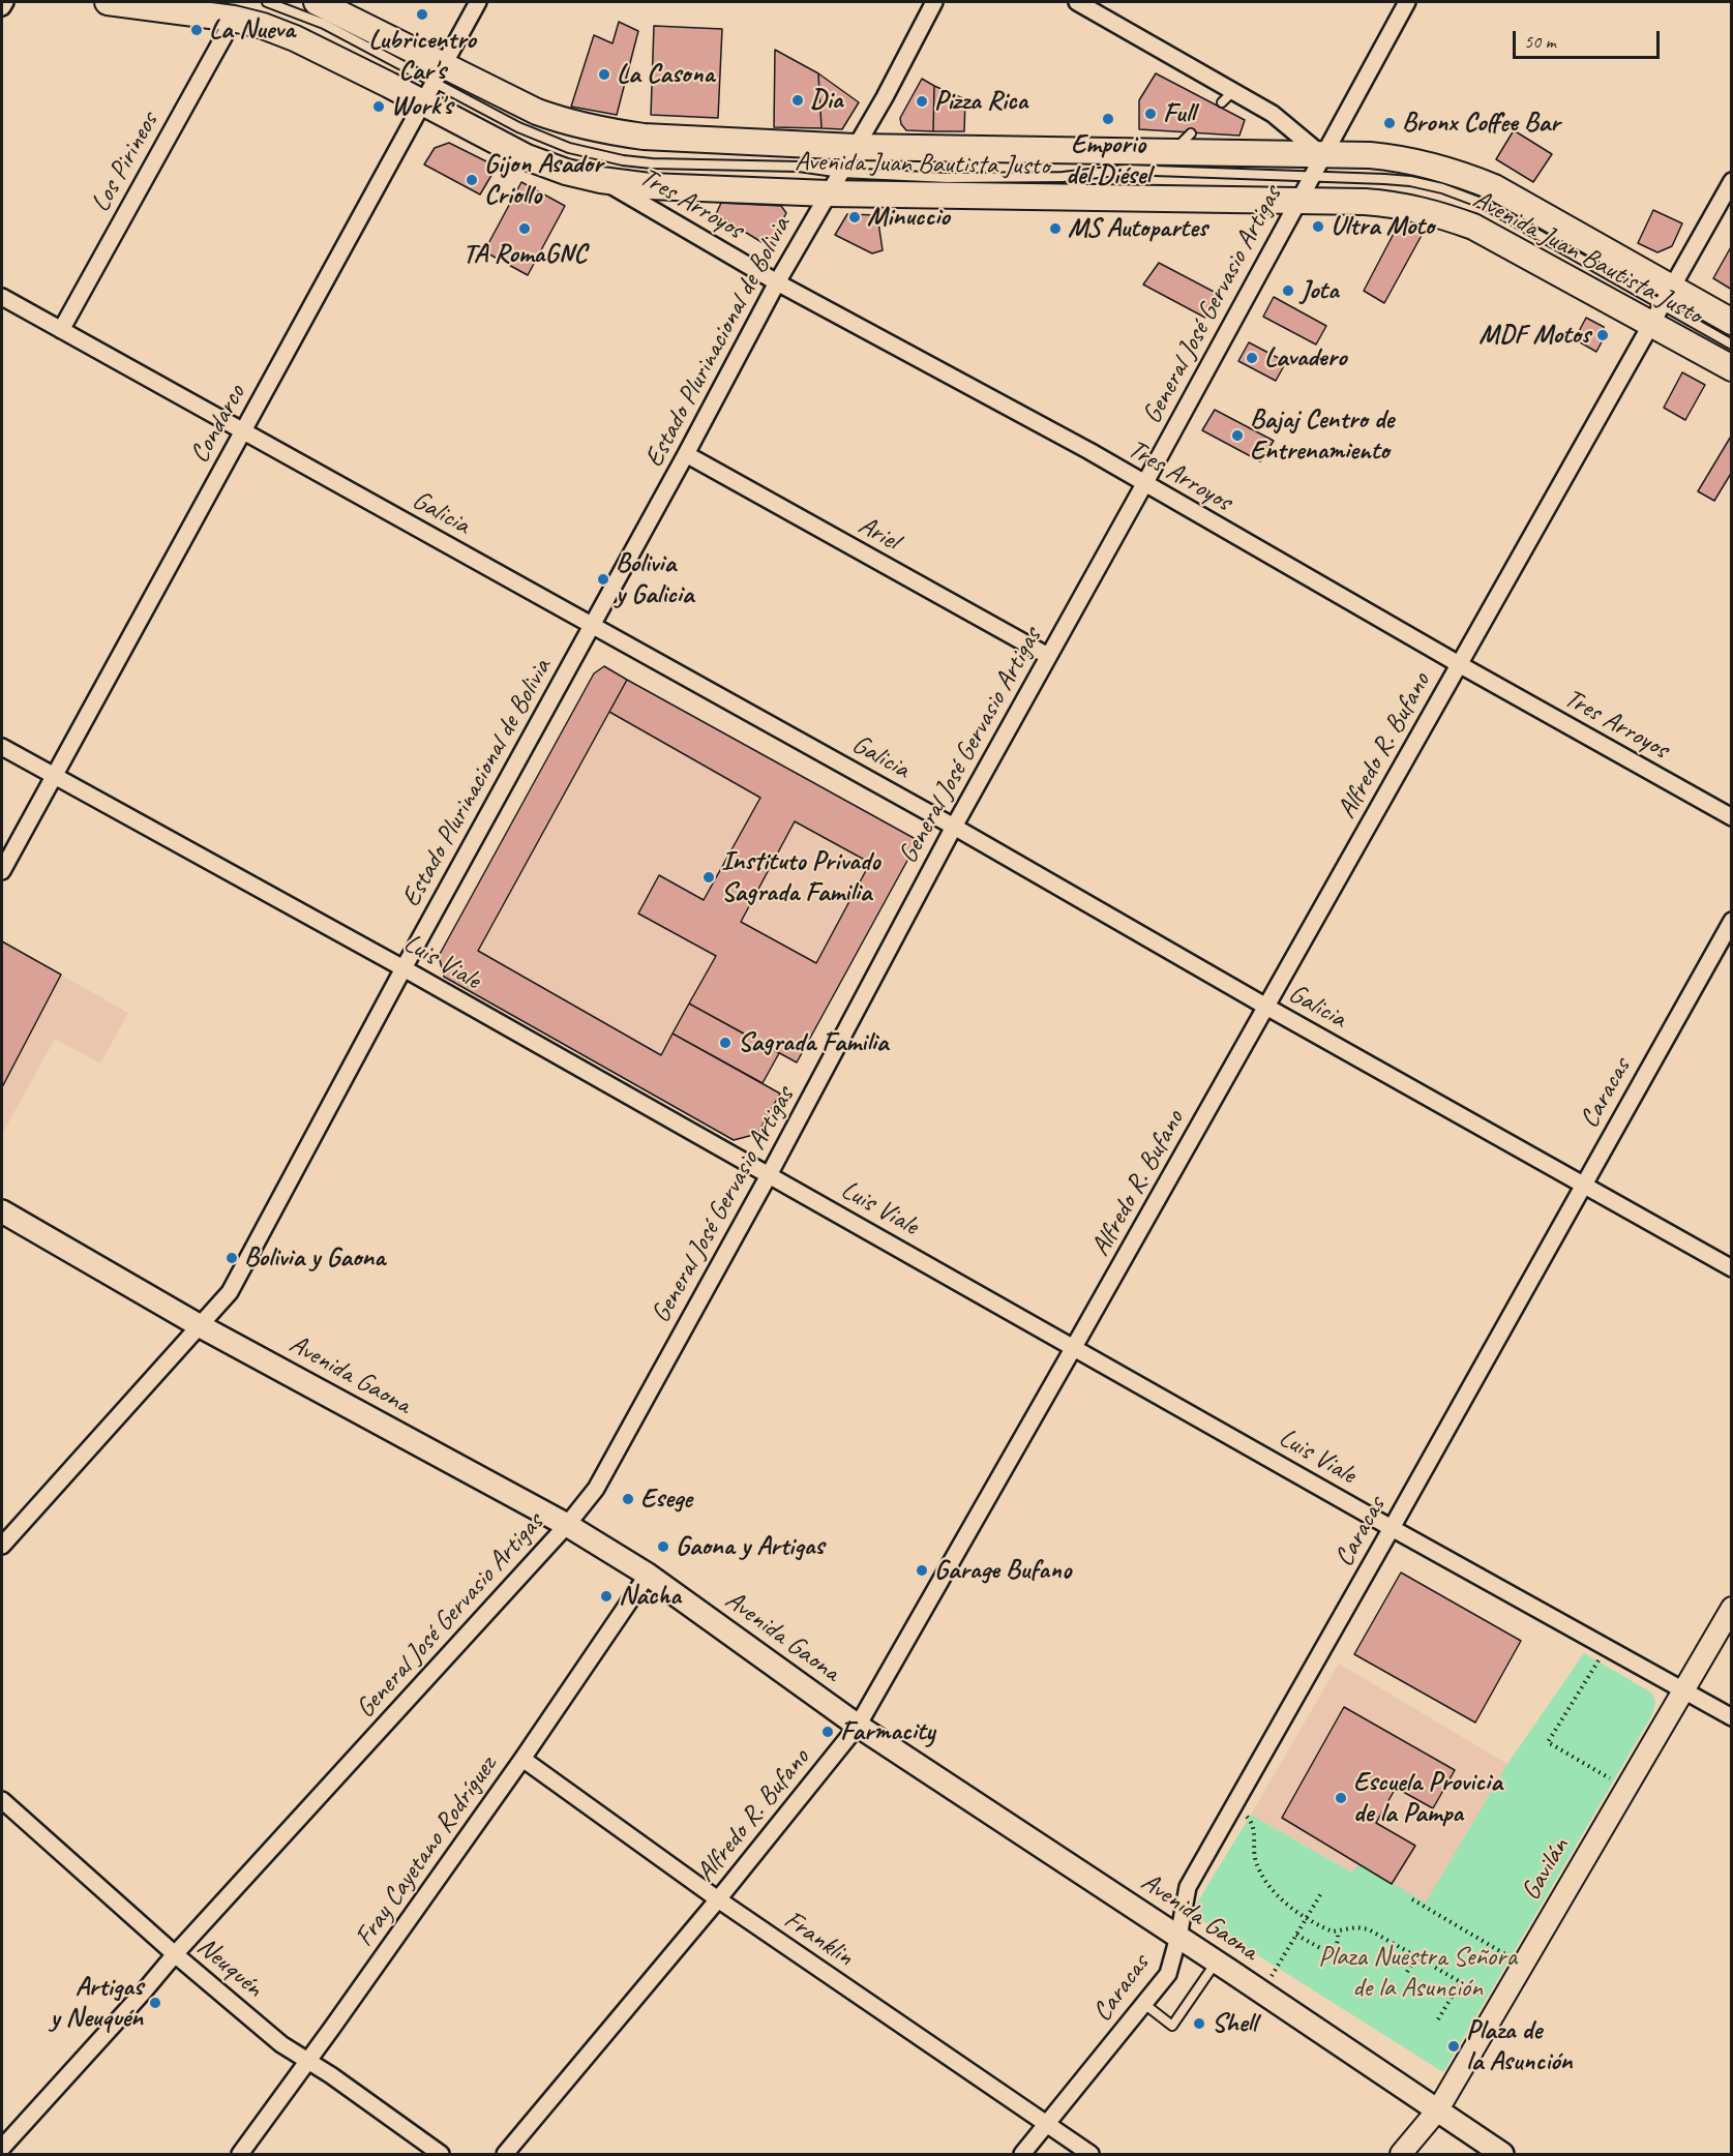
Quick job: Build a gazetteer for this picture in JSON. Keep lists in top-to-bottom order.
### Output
{
  "streets": {
    "main road": ["Avenida Juan Bautista Justo", "Avenida Gaona"],
    "street": [
      "Los Pirineos",
      "Tres Arroyos",
      "General José Gervasio Artigas",
      "Estado Plurinacional de Bolivia",
      "Condarco",
      "Galicia",
      "Ariel",
      "Alfredo R. Bufano",
      "Luis Viale",
      "Caracas",
      "Fray Cayetano Rodríguez",
      "Gavilán",
      "Franklin",
      "Neuquén"
    ]
  },
  "crossings": [
    ["Los Pirineos", "Avenida Juan Bautista Justo"],
    ["Los Pirineos", "Galicia"],
    ["Avenida Juan Bautista Justo", "Tres Arroyos"],
    ["Avenida Juan Bautista Justo", "General José Gervasio Artigas"],
    ["Avenida Juan Bautista Justo", "Estado Plurinacional de Bolivia"],
    ["Avenida Juan Bautista Justo", "Condarco"],
    ["Avenida Juan Bautista Justo", "Alfredo R. Bufano"],
    ["Tres Arroyos", "General José Gervasio Artigas"],
    ["Tres Arroyos", "Estado Plurinacional de Bolivia"],
    ["Tres Arroyos", "Alfredo R. Bufano"],
    ["General José Gervasio Artigas", "Galicia"],
    ["General José Gervasio Artigas", "Ariel"],
    ["General José Gervasio Artigas", "Luis Viale"],
    ["General José Gervasio Artigas", "Avenida Gaona"],
    ["General José Gervasio Artigas", "Neuquén"],
    ["Estado Plurinacional de Bolivia", "Galicia"],
    ["Estado Plurinacional de Bolivia", "Ariel"],
    ["Estado Plurinacional de Bolivia", "Luis Viale"],
    ["Estado Plurinacional de Bolivia", "Avenida Gaona"],
    ["Condarco", "Galicia"],
    ["Condarco", "Luis Viale"],
    ["Galicia", "Alfredo R. Bufano"],
    ["Galicia", "Caracas"],
    ["Alfredo R. Bufano", "Luis Viale"],
    ["Alfredo R. Bufano", "Avenida Gaona"],
    ["Alfredo R. Bufano", "Franklin"],
    ["Luis Viale", "Caracas"],
    ["Luis Viale", "Gavilán"],
    ["Caracas", "Avenida Gaona"],
    ["Caracas", "Franklin"],
    ["Avenida Gaona", "Fray Cayetano Rodríguez"],
    ["Avenida Gaona", "Gavilán"],
    ["Fray Cayetano Rodríguez", "Franklin"],
    ["Fray Cayetano Rodríguez", "Neuquén"]
  ],
  "parks": ["Plaza Nuestra Señora de la Asunción"],
  "places": [
    "Lubricentro Car's",
    "La Nueva",
    "La Casona",
    "Dia",
    "Pizza Rica",
    "Work's",
    "Full",
    "Emporio del Diésel",
    "Bronx Coffee Bar",
    "Gijon Asador Criollo",
    "Minuccio",
    "Ultra Moto",
    "TA RomaGNC",
    "MS Autopartes",
    "Jota",
    "MDF Motos",
    "Lavadero",
    "Bajaj Centro de Entrenamiento",
    "Bolivia y Galicia",
    "Instituto Privado Sagrada Familia",
    "Sagrada Familia",
    "Bolivia y Gaona",
    "Esege",
    "Gaona y Artigas",
    "Garage Bufano",
    "Nacha",
    "Farmacity",
    "Escuela Provicia de la Pampa",
    "Artigas y Neuquén",
    "Shell",
    "Plaza de la Asunción"
  ],
  "scale_bar": "50 m"
}
